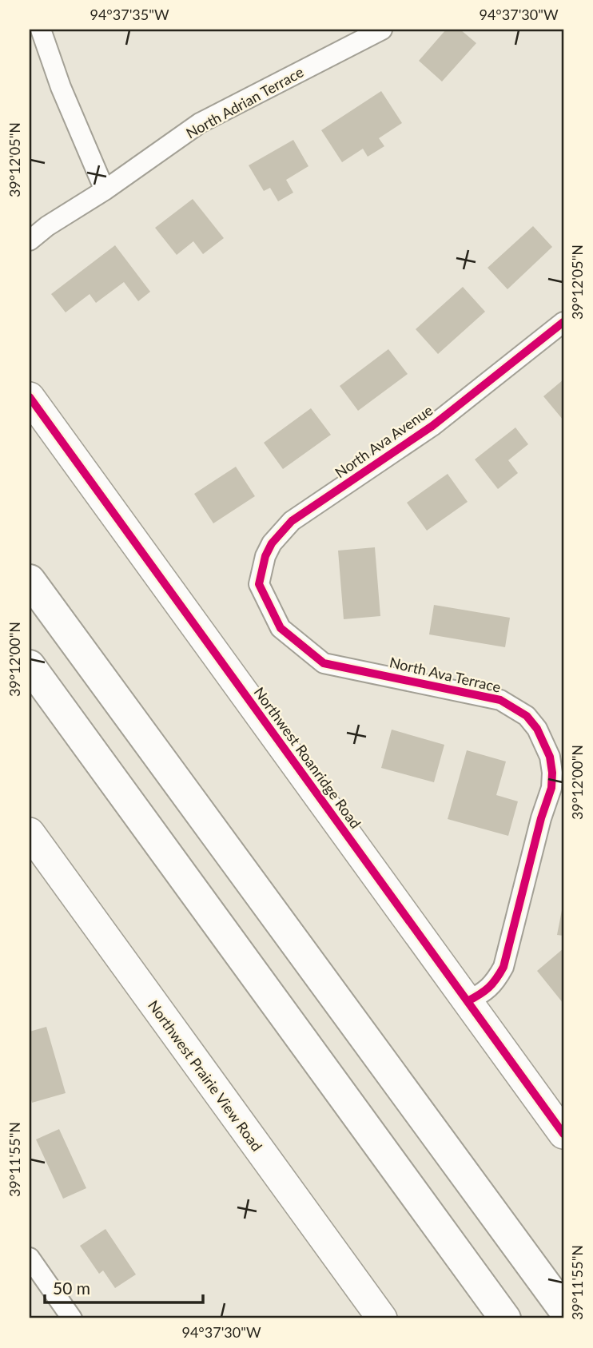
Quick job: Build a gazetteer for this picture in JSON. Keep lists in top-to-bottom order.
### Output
{
  "streets": {
    "street": [
      "North Adrian Terrace",
      "North Ava Avenue",
      "North Ava Terrace",
      "Northwest Roanridge Road",
      "Northwest Prairie View Road"
    ]
  },
  "crossings": [
    ["North Ava Avenue", "North Ava Terrace"],
    ["North Ava Terrace", "Northwest Roanridge Road"]
  ],
  "scale_bar": "50 m",
  "coordinates": [
    "94°37'35\"W",
    "94°37'30\"W",
    "39°12'05\"N",
    "39°12'00\"N",
    "39°11'55\"N"
  ]
}
